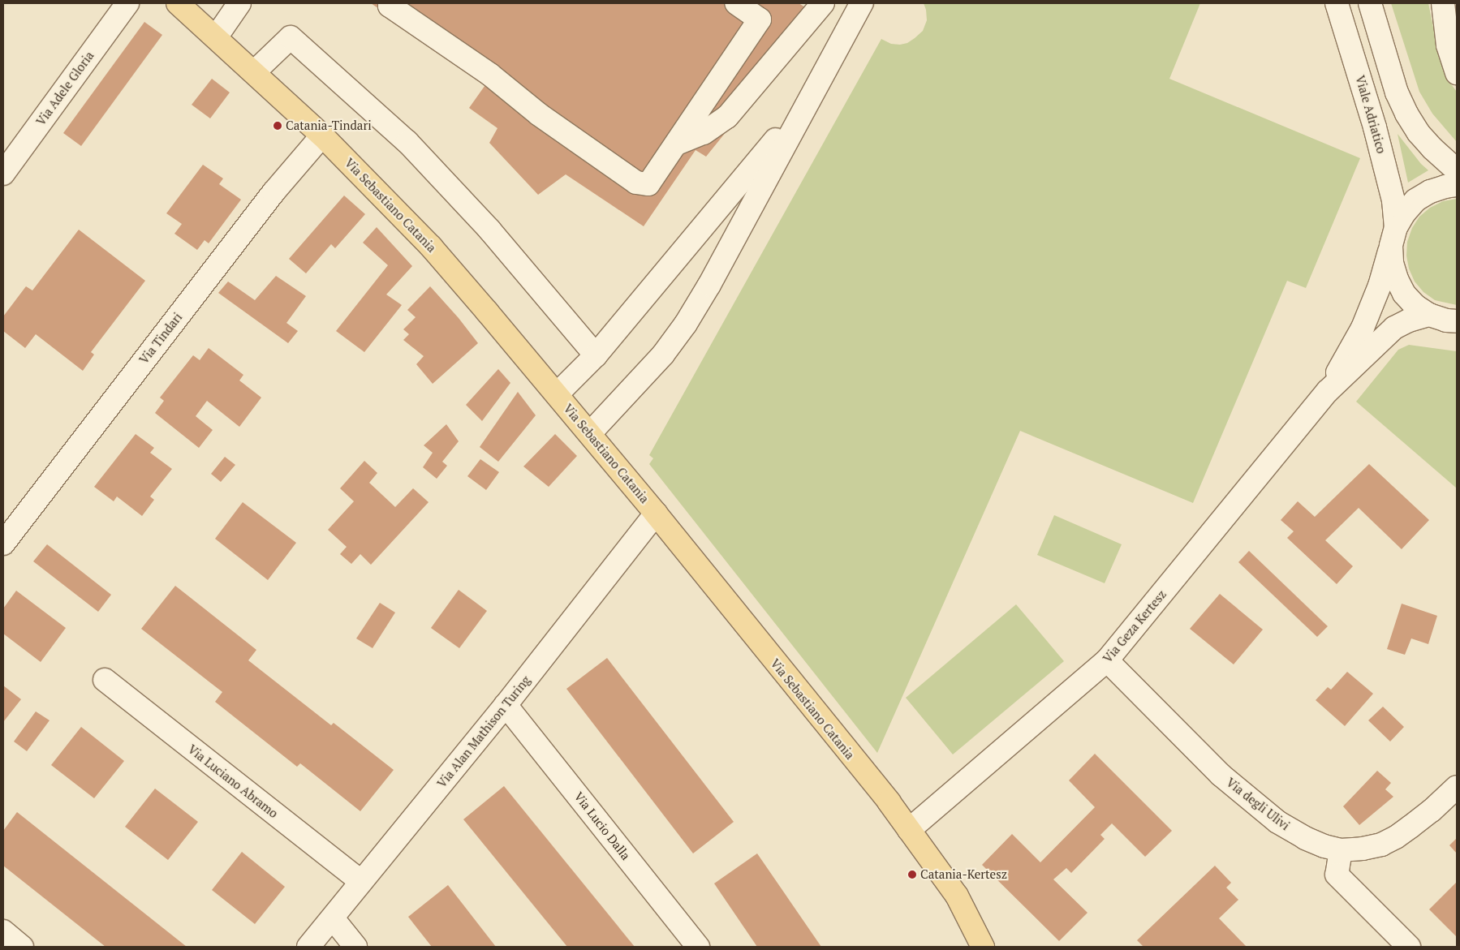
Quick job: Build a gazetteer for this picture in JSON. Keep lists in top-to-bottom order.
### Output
{
  "streets": {
    "main road": ["Via Sebastiano Catania"],
    "street": [
      "Via Adele Gloria",
      "Viale Adriatico",
      "Via Tindari",
      "Via Geza Kertesz",
      "Via Alan Mathison Turing",
      "Via Luciano Abramo",
      "Via degli Ulivi",
      "Via Lucio Dalla"
    ]
  },
  "crossings": [
    ["Via Sebastiano Catania", "Via Tindari"],
    ["Via Sebastiano Catania", "Via Geza Kertesz"],
    ["Via Sebastiano Catania", "Via Alan Mathison Turing"],
    ["Via Geza Kertesz", "Via degli Ulivi"],
    ["Via Alan Mathison Turing", "Via Luciano Abramo"],
    ["Via Alan Mathison Turing", "Via Lucio Dalla"]
  ],
  "places": ["Catania-Tindari", "Catania-Kertesz"]
}
